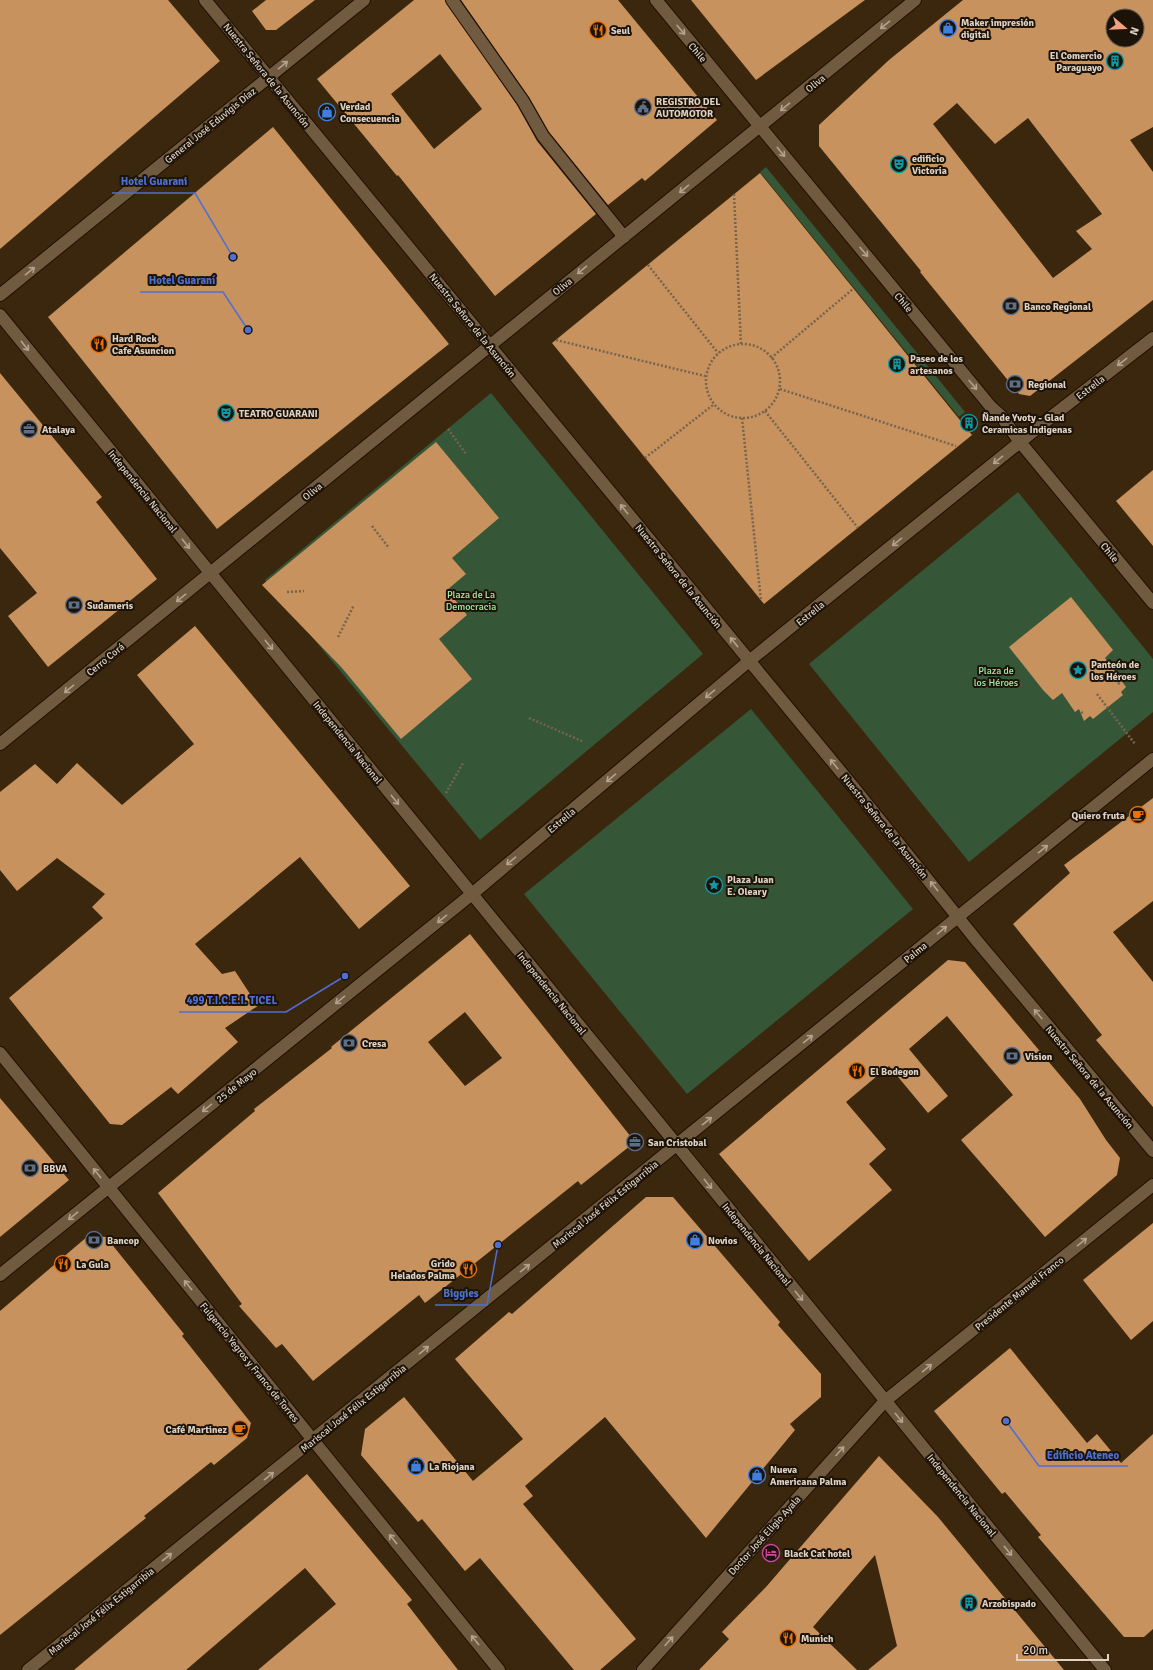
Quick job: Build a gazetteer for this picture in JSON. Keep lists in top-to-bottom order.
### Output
{
  "streets": {
    "street": [
      "Chile",
      "Nuestra Señora de la Asunción",
      "Oliva",
      "General José Eduvigis Díaz",
      "Estrella",
      "Independencia Nacional",
      "Cerro Corá",
      "Palma",
      "25 de Mayo",
      "Mariscal José Félix Estigarribia",
      "Presidente Manuel Franco",
      "Fulgencio Yegros y Franco de Torres",
      "Doctor José Eligio Ayala"
    ]
  },
  "crossings": [
    ["Chile", "Oliva"],
    ["Chile", "Estrella"],
    ["Nuestra Señora de la Asunción", "Oliva"],
    ["Nuestra Señora de la Asunción", "General José Eduvigis Díaz"],
    ["Nuestra Señora de la Asunción", "Estrella"],
    ["Nuestra Señora de la Asunción", "Palma"],
    ["Oliva", "Independencia Nacional"],
    ["Oliva", "Cerro Corá"],
    ["Estrella", "Independencia Nacional"],
    ["Estrella", "25 de Mayo"],
    ["Independencia Nacional", "Cerro Corá"],
    ["Independencia Nacional", "Palma"],
    ["Independencia Nacional", "25 de Mayo"],
    ["Independencia Nacional", "Mariscal José Félix Estigarribia"],
    ["Independencia Nacional", "Presidente Manuel Franco"],
    ["Independencia Nacional", "Doctor José Eligio Ayala"],
    ["Palma", "Mariscal José Félix Estigarribia"],
    ["25 de Mayo", "Fulgencio Yegros y Franco de Torres"],
    ["Mariscal José Félix Estigarribia", "Fulgencio Yegros y Franco de Torres"],
    ["Presidente Manuel Franco", "Doctor José Eligio Ayala"]
  ],
  "one_way": [
    "Chile",
    "Nuestra Señora de la Asunción",
    "Oliva",
    "General José Eduvigis Díaz",
    "Estrella",
    "Independencia Nacional",
    "Cerro Corá",
    "Palma",
    "25 de Mayo",
    "Mariscal José Félix Estigarribia",
    "Presidente Manuel Franco",
    "Fulgencio Yegros y Franco de Torres",
    "Doctor José Eligio Ayala"
  ],
  "parks": ["Plaza de La Democracia", "Plaza de los Héroes"],
  "places": {
    "shop": [
      "Maker impresión digital",
      "Verdad Consecuencia",
      "Novios",
      "La Riojana",
      "Nueva Americana Palma"
    ],
    "restaurant": [
      "Seul",
      "Hard Rock Cafe Asuncion",
      "El Bodegon",
      "La Gula",
      "Grido Helados Palma",
      "Munich"
    ],
    "building": [
      "El Comercio Paraguayo",
      "Paseo de los artesanos",
      "Ñande Yvoty - Glad Ceramicas Indigenas",
      "Arzobispado"
    ],
    "public building": ["REGISTRO DEL AUTOMOTOR"],
    "theatre": ["edificio Victoria", "TEATRO GUARANI"],
    "other": [
      "Hotel Guarani",
      "Hotel Guaraní",
      "499 T.I.C.E.I. TICEL",
      "Biggies",
      "Edificio Ateneo"
    ],
    "bank": [
      "Banco Regional",
      "Regional",
      "Sudameris",
      "Cresa",
      "Vision",
      "BBVA",
      "Bancop"
    ],
    "office": ["Atalaya", "San Cristobal"],
    "place": ["Panteón de los Héroes", "Plaza Juan E. Oleary"],
    "cafe": ["Quiero fruta", "Café Martinez"],
    "hotel": ["Black Cat hotel"]
  },
  "scale_bar": "20 m",
  "north": "right"
}
